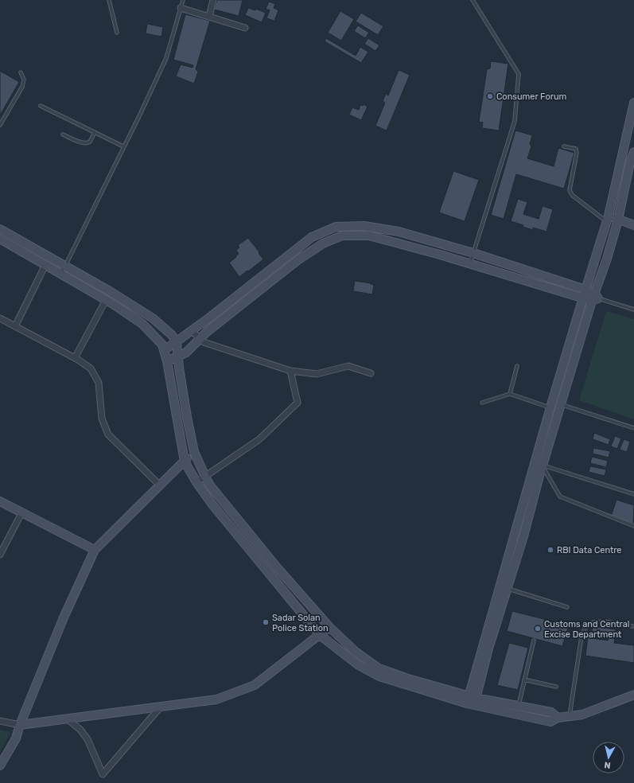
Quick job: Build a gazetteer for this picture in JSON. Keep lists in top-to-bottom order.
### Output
{
  "places": [
    "Consumer Forum",
    "RBI Data Centre",
    "Sadar Solan Police Station",
    "Customs and Central Excise Department"
  ],
  "north": "bottom"
}
